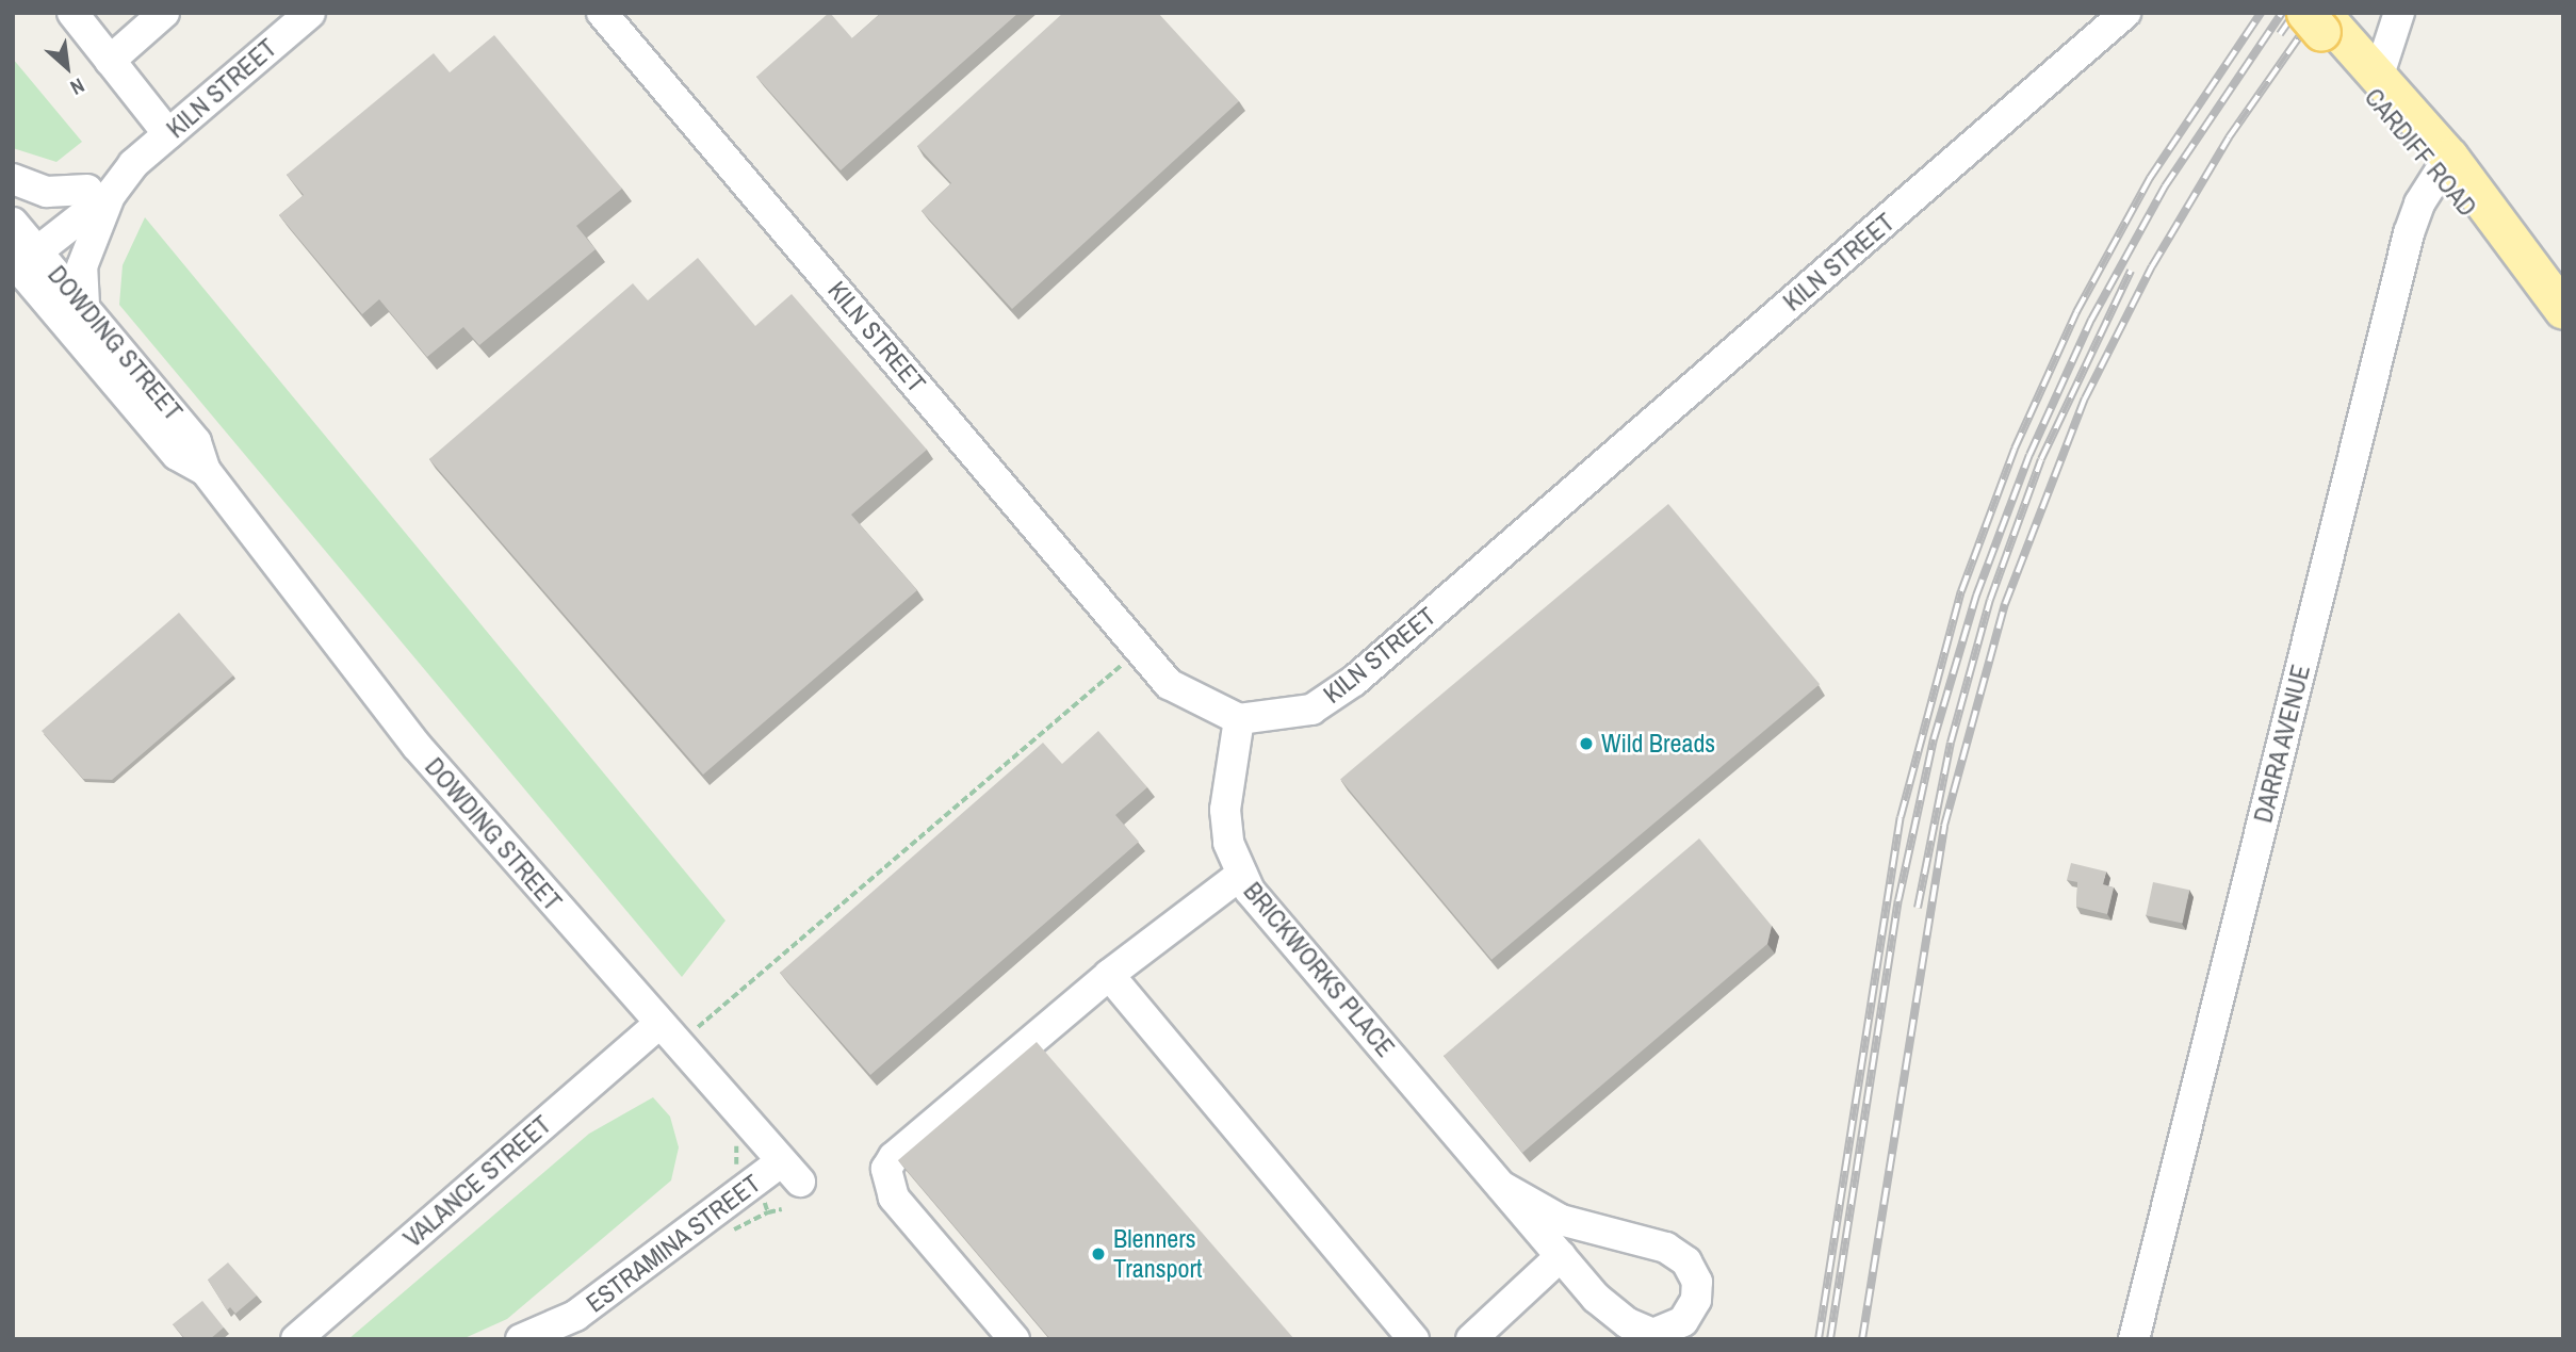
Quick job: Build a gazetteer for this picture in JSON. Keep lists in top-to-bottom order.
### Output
{
  "streets": {
    "main road": ["CARDIFF ROAD"],
    "street": [
      "KILN STREET",
      "DOWDING STREET",
      "DARRA AVENUE",
      "BRICKWORKS PLACE",
      "VALANCE STREET",
      "ESTRAMINA STREET"
    ]
  },
  "crossings": [
    ["KILN STREET", "DOWDING STREET"],
    ["KILN STREET", "BRICKWORKS PLACE"],
    ["CARDIFF ROAD", "DARRA AVENUE"],
    ["DOWDING STREET", "VALANCE STREET"],
    ["DOWDING STREET", "ESTRAMINA STREET"]
  ],
  "places": ["Wild Breads", "Blenners Transport"],
  "north": "bottom right"
}
